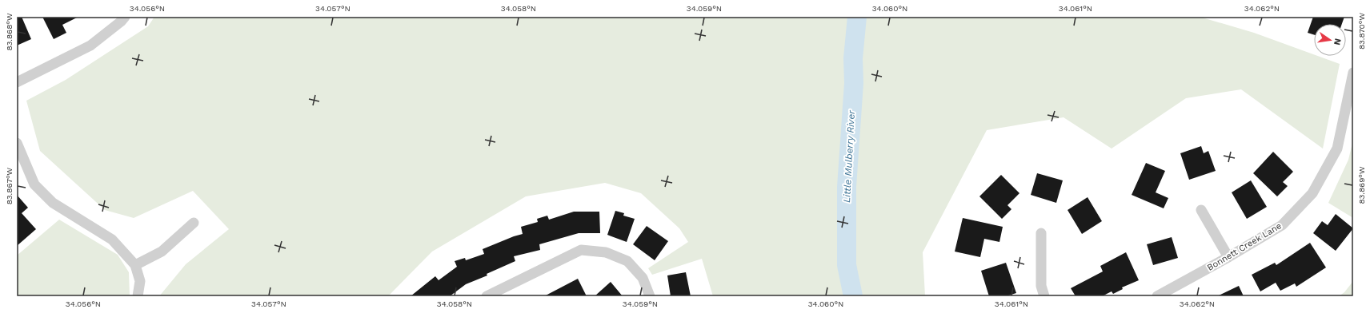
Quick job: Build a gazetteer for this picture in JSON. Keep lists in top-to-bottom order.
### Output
{
  "streets": {
    "street": ["Bonnett Creek Lane"]
  },
  "water": ["Little Mulberry River"],
  "north": "right",
  "coordinates": [
    "34.056°N",
    "34.057°N",
    "34.058°N",
    "34.059°N",
    "34.060°N",
    "34.061°N",
    "34.062°N",
    "83.870°W",
    "83.868°W",
    "83.869°W",
    "83.867°W"
  ]
}
